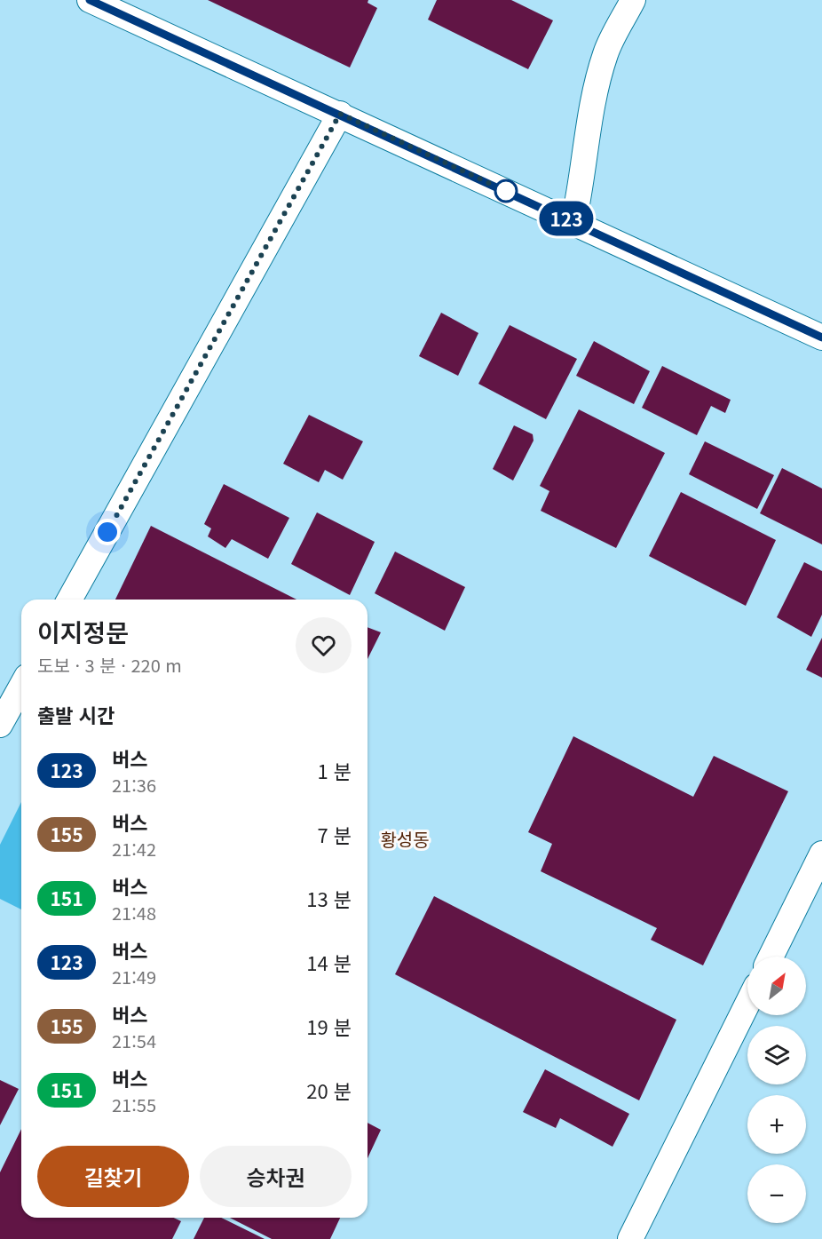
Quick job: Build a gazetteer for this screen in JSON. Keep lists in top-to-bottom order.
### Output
{
  "districts": ["황성동"],
  "lines": ["bus line 123"],
  "north": "top right",
  "page": {
    "on_map": "123",
    "heading": [
      ["이지정문", "도보 · 3 분 · 220 m"],
      "출발 시간"
    ],
    "list": [
      {
        "mark": "123",
        "name": "버스",
        "note": "21:36",
        "value": "1 분"
      },
      {
        "mark": "155",
        "name": "버스",
        "note": "21:42",
        "value": "7 분"
      },
      {
        "mark": "151",
        "name": "버스",
        "note": "21:48",
        "value": "13 분"
      },
      {
        "mark": "123",
        "name": "버스",
        "note": "21:49",
        "value": "14 분"
      },
      {
        "mark": "155",
        "name": "버스",
        "note": "21:54",
        "value": "19 분"
      },
      {
        "mark": "151",
        "name": "버스",
        "note": "21:55",
        "value": "20 분"
      }
    ],
    "map_buttons": ["+", "−"],
    "buttons": ["길찾기", "승차권"]
  }
}
